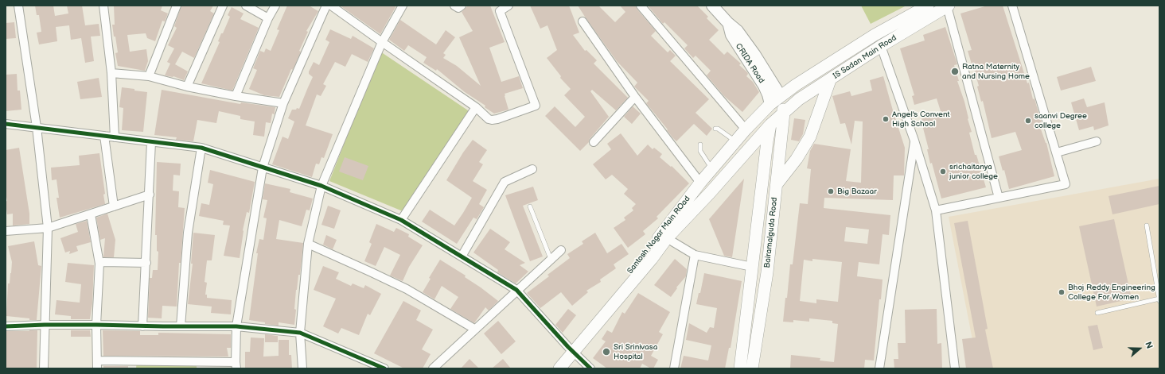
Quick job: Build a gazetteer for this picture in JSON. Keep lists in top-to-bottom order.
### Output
{
  "streets": {
    "main road": [
      "IS Sadan Main Road",
      "CRIDA Road",
      "Bairamalguda Road",
      "Santosh Nagar Main ROad"
    ]
  },
  "crossings": [
    ["IS Sadan Main Road", "CRIDA Road"],
    ["IS Sadan Main Road", "Bairamalguda Road"],
    ["IS Sadan Main Road", "Santosh Nagar Main ROad"],
    ["CRIDA Road", "Bairamalguda Road"],
    ["CRIDA Road", "Santosh Nagar Main ROad"],
    ["Bairamalguda Road", "Santosh Nagar Main ROad"]
  ],
  "places": [
    "Ratna Maternity and Nursing Home",
    "Angel's Convent High School",
    "saanvi Degree college",
    "srichaitanya junior college",
    "Big Bazaar",
    "Bhoj Reddy Engineering College For Women",
    "Sri Srinivasa Hospital"
  ],
  "north": "right"
}
